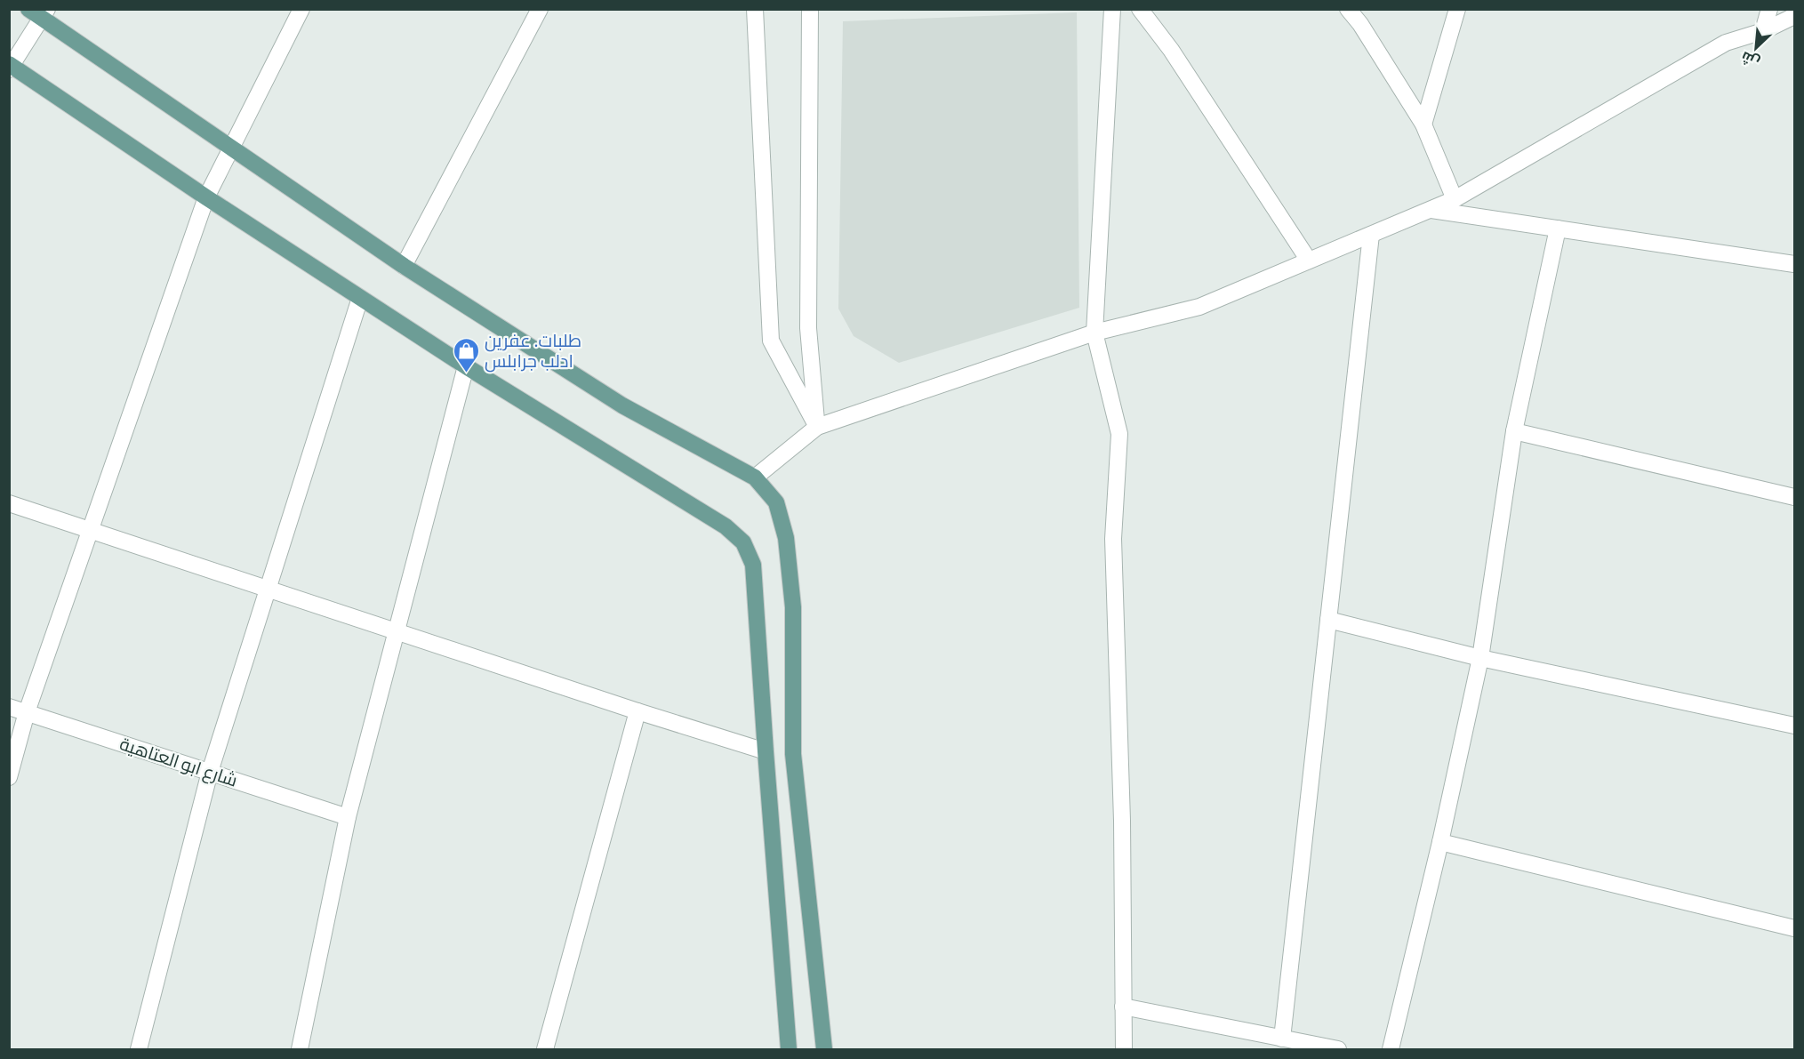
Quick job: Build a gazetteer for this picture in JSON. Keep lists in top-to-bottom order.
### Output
{
  "streets": {
    "street": ["شارع ابو العتاهية"]
  },
  "places": {
    "shop": ["طلبات. عفرين ادلب جرابلس"]
  },
  "north": "bottom left"
}
